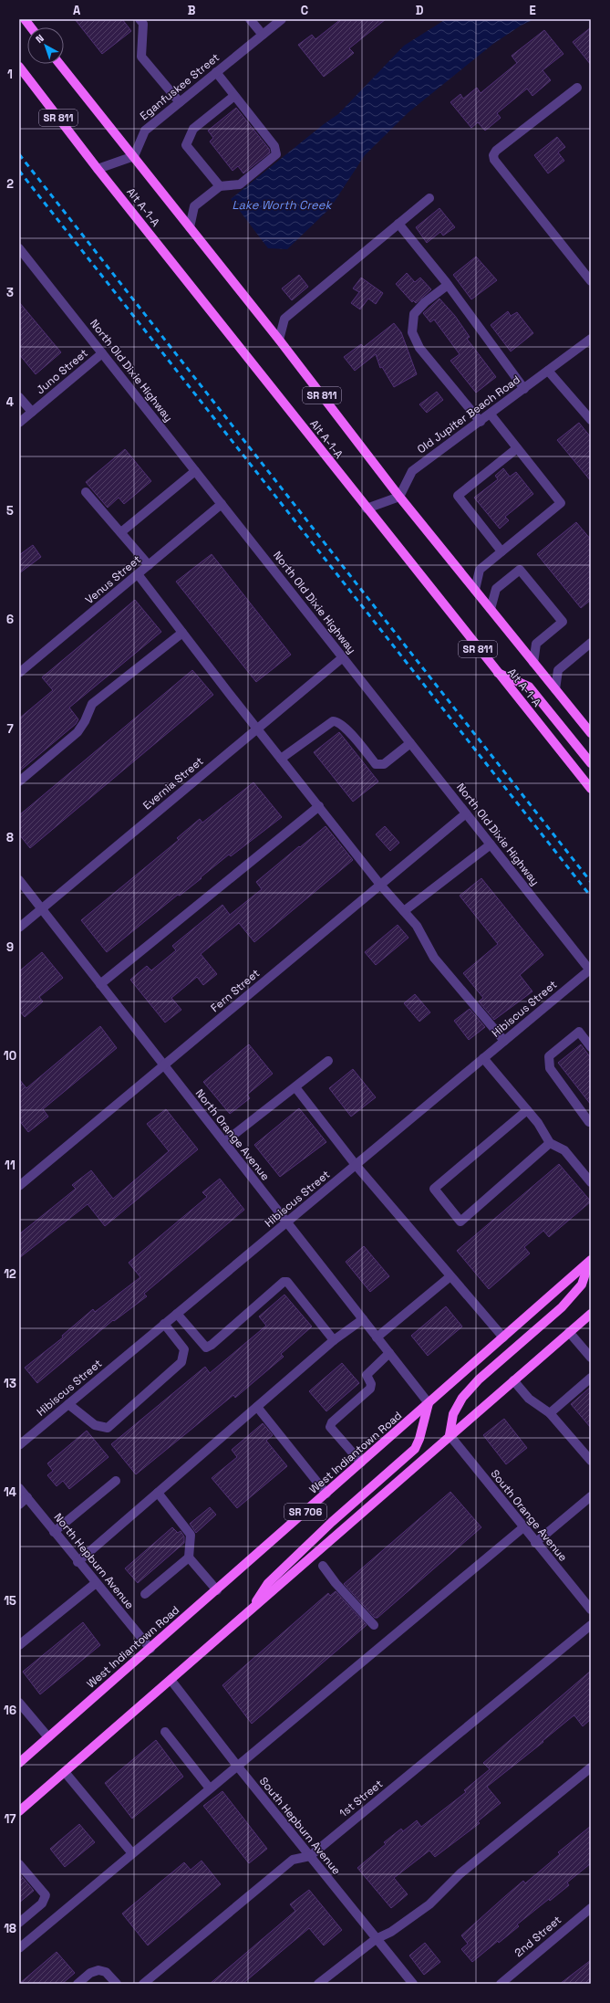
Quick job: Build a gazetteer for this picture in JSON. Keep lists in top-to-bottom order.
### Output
{
  "streets": {
    "main road": [
      "SR 811",
      "Alt A-1-A",
      "West Indiantown Road",
      "SR 706"
    ],
    "street": [
      "Eganfuskee Street",
      "North Old Dixie Highway",
      "Juno Street",
      "Old Jupiter Beach Road",
      "Venus Street",
      "Evernia Street",
      "Fern Street",
      "Hibiscus Street",
      "North Orange Avenue",
      "South Orange Avenue",
      "North Hepburn Avenue",
      "1st Street",
      "South Hepburn Avenue",
      "2nd Street"
    ]
  },
  "crossings": [
    ["Eganfuskee Street", "Alt A-1-A"],
    ["Alt A-1-A", "Old Jupiter Beach Road"],
    ["North Old Dixie Highway", "Juno Street"],
    ["North Old Dixie Highway", "Venus Street"],
    ["North Old Dixie Highway", "Evernia Street"],
    ["North Old Dixie Highway", "Fern Street"],
    ["North Old Dixie Highway", "Hibiscus Street"],
    ["Evernia Street", "North Orange Avenue"],
    ["Fern Street", "North Orange Avenue"],
    ["Hibiscus Street", "North Orange Avenue"],
    ["North Orange Avenue", "West Indiantown Road"],
    ["West Indiantown Road", "North Hepburn Avenue"],
    ["1st Street", "South Hepburn Avenue"]
  ],
  "water": ["Lake Worth Creek"],
  "north": "top left",
  "grid": {
    "columns": [
      "A",
      "B",
      "C",
      "D",
      "E"
    ],
    "rows": [
      "1",
      "2",
      "3",
      "4",
      "5",
      "6",
      "7",
      "8",
      "9",
      "10",
      "11",
      "12",
      "13",
      "14",
      "15",
      "16",
      "17",
      "18"
    ]
  }
}
